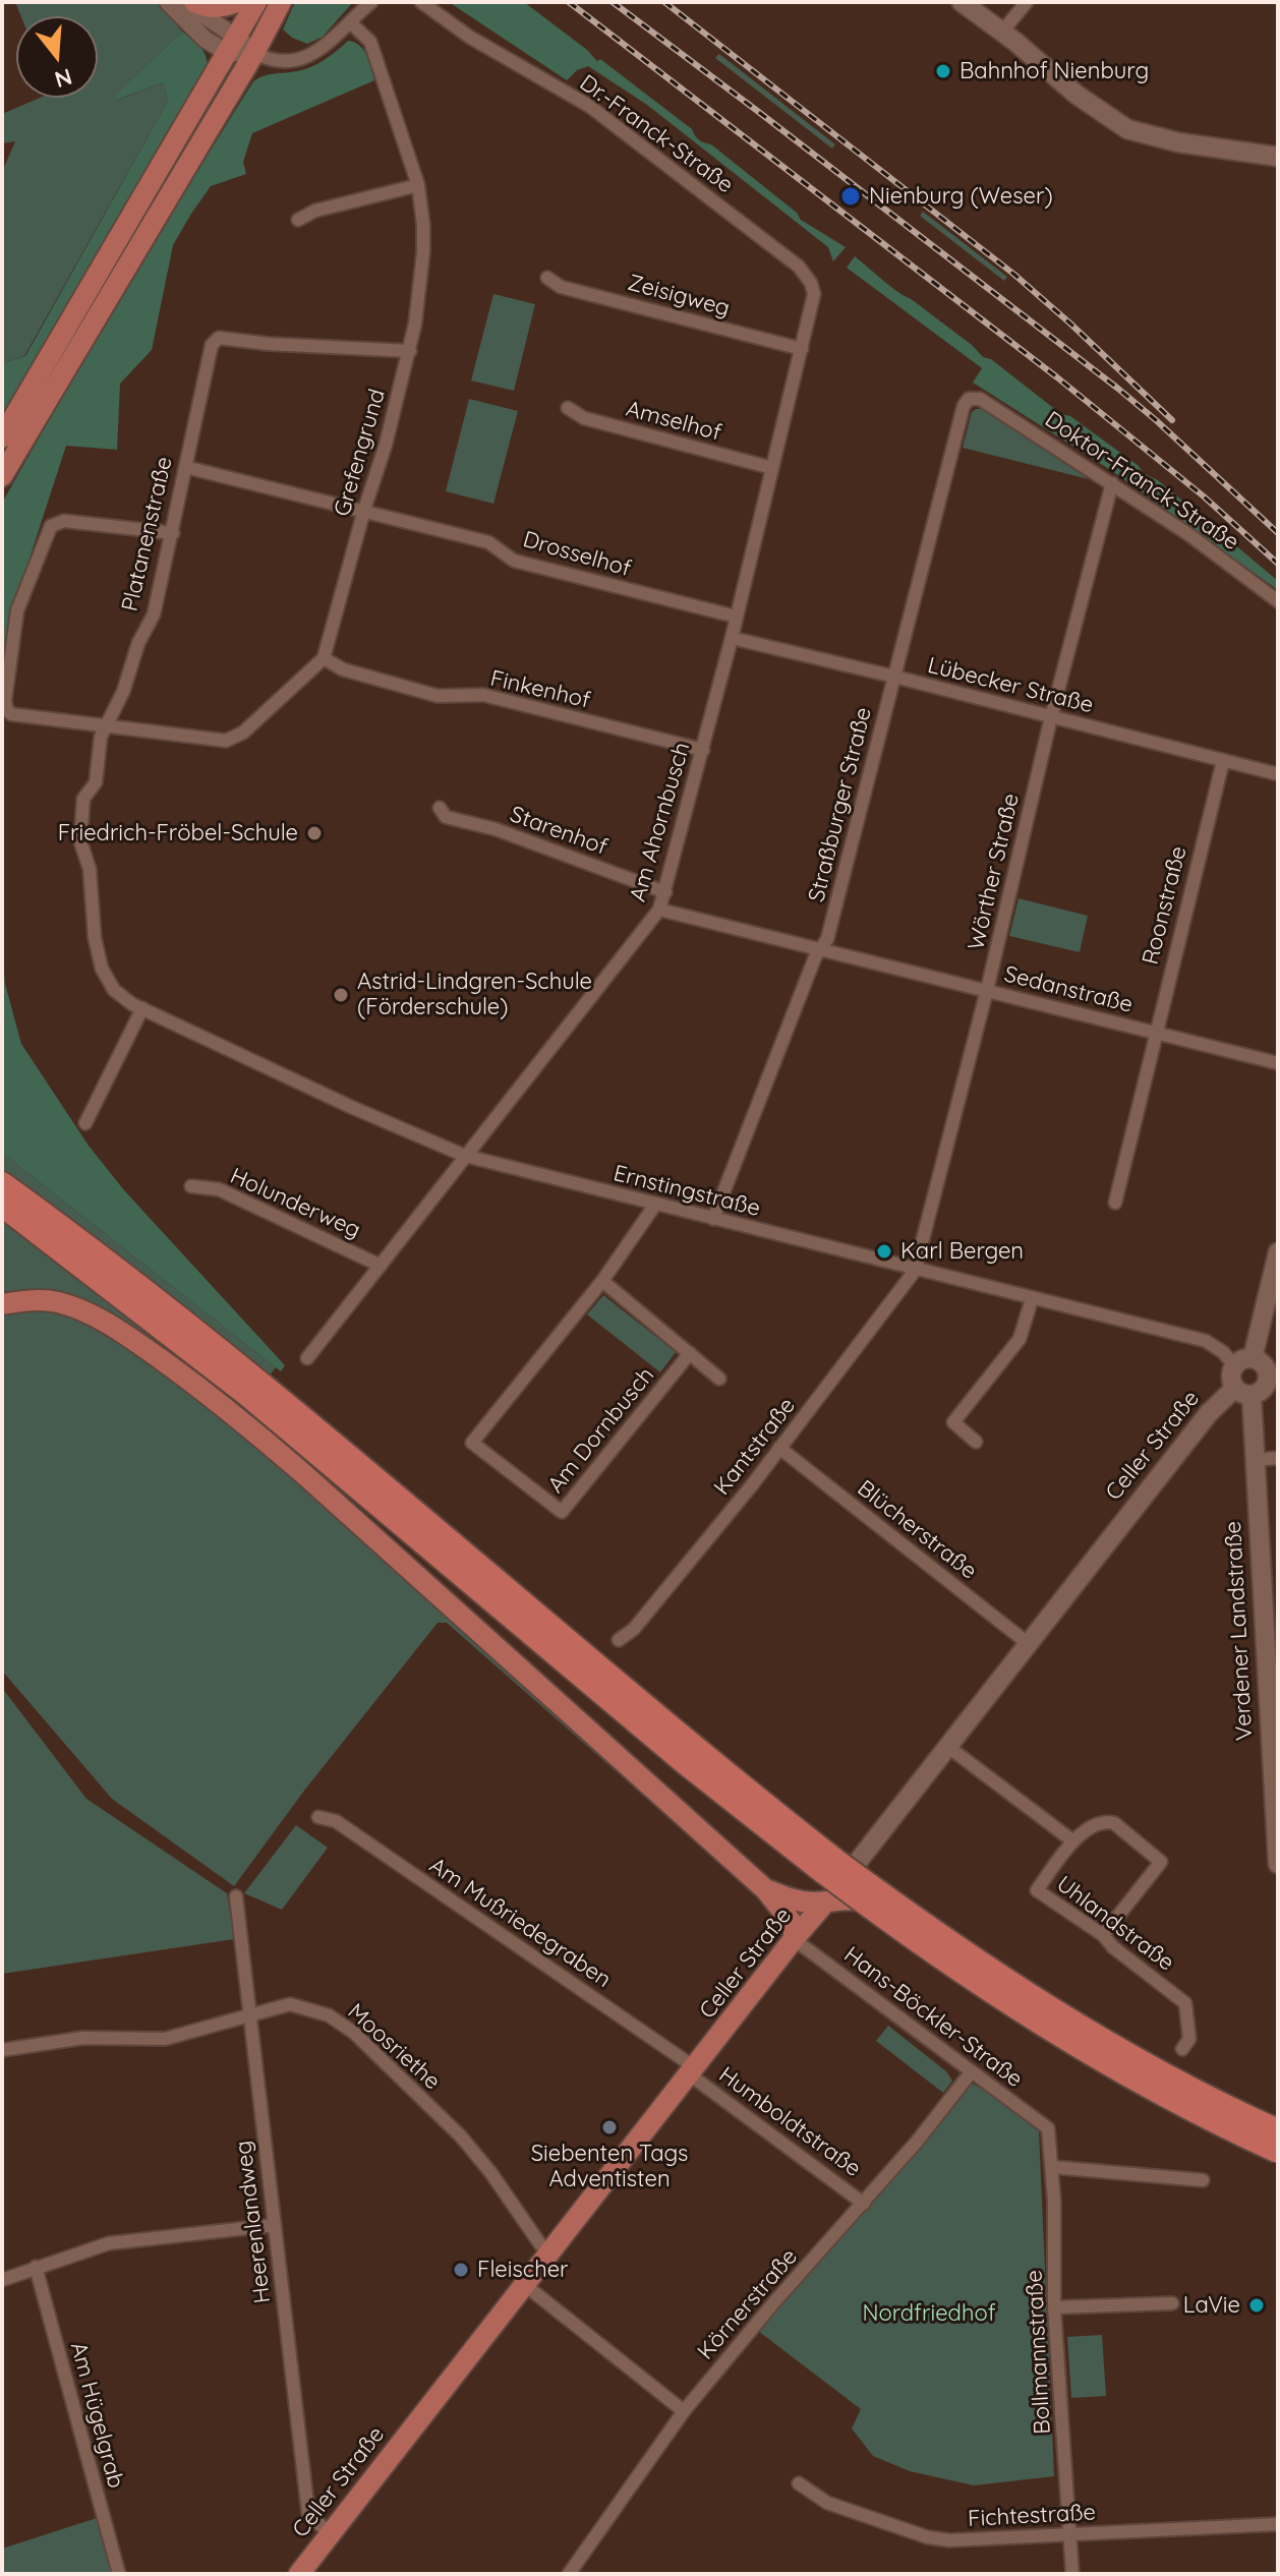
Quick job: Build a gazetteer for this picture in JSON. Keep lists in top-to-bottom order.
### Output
{
  "streets": {
    "main road": ["Celler Straße", "Verdener Landstraße"],
    "street": [
      "Dr.-Franck-Straße",
      "Zeisigweg",
      "Amselhof",
      "Grefengrund",
      "Doktor-Franck-Straße",
      "Platanenstraße",
      "Drosselhof",
      "Lübecker Straße",
      "Finkenhof",
      "Straßburger Straße",
      "Am Ahornbusch",
      "Starenhof",
      "Wörther Straße",
      "Roonstraße",
      "Sedanstraße",
      "Ernstingstraße",
      "Holunderweg",
      "Am Dornbusch",
      "Kantstraße",
      "Blücherstraße",
      "Am Mußriedegraben",
      "Uhlandstraße",
      "Hans-Böckler-Straße",
      "Moosriethe",
      "Humboldtstraße",
      "Heerenlandweg",
      "Körnerstraße",
      "Bollmannstraße",
      "Am Hügelgrab",
      "Fichtestraße"
    ]
  },
  "crossings": [
    ["Dr.-Franck-Straße", "Am Ahornbusch"],
    ["Zeisigweg", "Am Ahornbusch"],
    ["Amselhof", "Am Ahornbusch"],
    ["Grefengrund", "Platanenstraße"],
    ["Grefengrund", "Drosselhof"],
    ["Grefengrund", "Finkenhof"],
    ["Doktor-Franck-Straße", "Straßburger Straße"],
    ["Doktor-Franck-Straße", "Wörther Straße"],
    ["Platanenstraße", "Drosselhof"],
    ["Platanenstraße", "Ernstingstraße"],
    ["Drosselhof", "Am Ahornbusch"],
    ["Lübecker Straße", "Straßburger Straße"],
    ["Lübecker Straße", "Am Ahornbusch"],
    ["Lübecker Straße", "Wörther Straße"],
    ["Lübecker Straße", "Roonstraße"],
    ["Finkenhof", "Am Ahornbusch"],
    ["Straßburger Straße", "Sedanstraße"],
    ["Straßburger Straße", "Ernstingstraße"],
    ["Am Ahornbusch", "Starenhof"],
    ["Am Ahornbusch", "Sedanstraße"],
    ["Am Ahornbusch", "Ernstingstraße"],
    ["Am Ahornbusch", "Holunderweg"],
    ["Wörther Straße", "Sedanstraße"],
    ["Wörther Straße", "Ernstingstraße"],
    ["Wörther Straße", "Kantstraße"],
    ["Roonstraße", "Sedanstraße"],
    ["Ernstingstraße", "Am Dornbusch"],
    ["Ernstingstraße", "Celler Straße"],
    ["Ernstingstraße", "Kantstraße"],
    ["Ernstingstraße", "Verdener Landstraße"],
    ["Celler Straße", "Blücherstraße"],
    ["Celler Straße", "Verdener Landstraße"],
    ["Celler Straße", "Am Mußriedegraben"],
    ["Celler Straße", "Uhlandstraße"],
    ["Celler Straße", "Hans-Böckler-Straße"],
    ["Celler Straße", "Moosriethe"],
    ["Celler Straße", "Humboldtstraße"],
    ["Celler Straße", "Heerenlandweg"],
    ["Kantstraße", "Blücherstraße"],
    ["Am Mußriedegraben", "Humboldtstraße"],
    ["Hans-Böckler-Straße", "Körnerstraße"],
    ["Hans-Böckler-Straße", "Bollmannstraße"],
    ["Moosriethe", "Heerenlandweg"],
    ["Humboldtstraße", "Körnerstraße"],
    ["Bollmannstraße", "Fichtestraße"]
  ],
  "parks": ["Nordfriedhof"],
  "places": [
    "Bahnhof Nienburg",
    "Nienburg (Weser)",
    "Friedrich-Fröbel-Schule",
    "Astrid-Lindgren-Schule (Förderschule)",
    "Karl Bergen",
    "Siebenten Tags Adventisten",
    "Fleischer",
    "LaVie"
  ],
  "north": "bottom"
}
